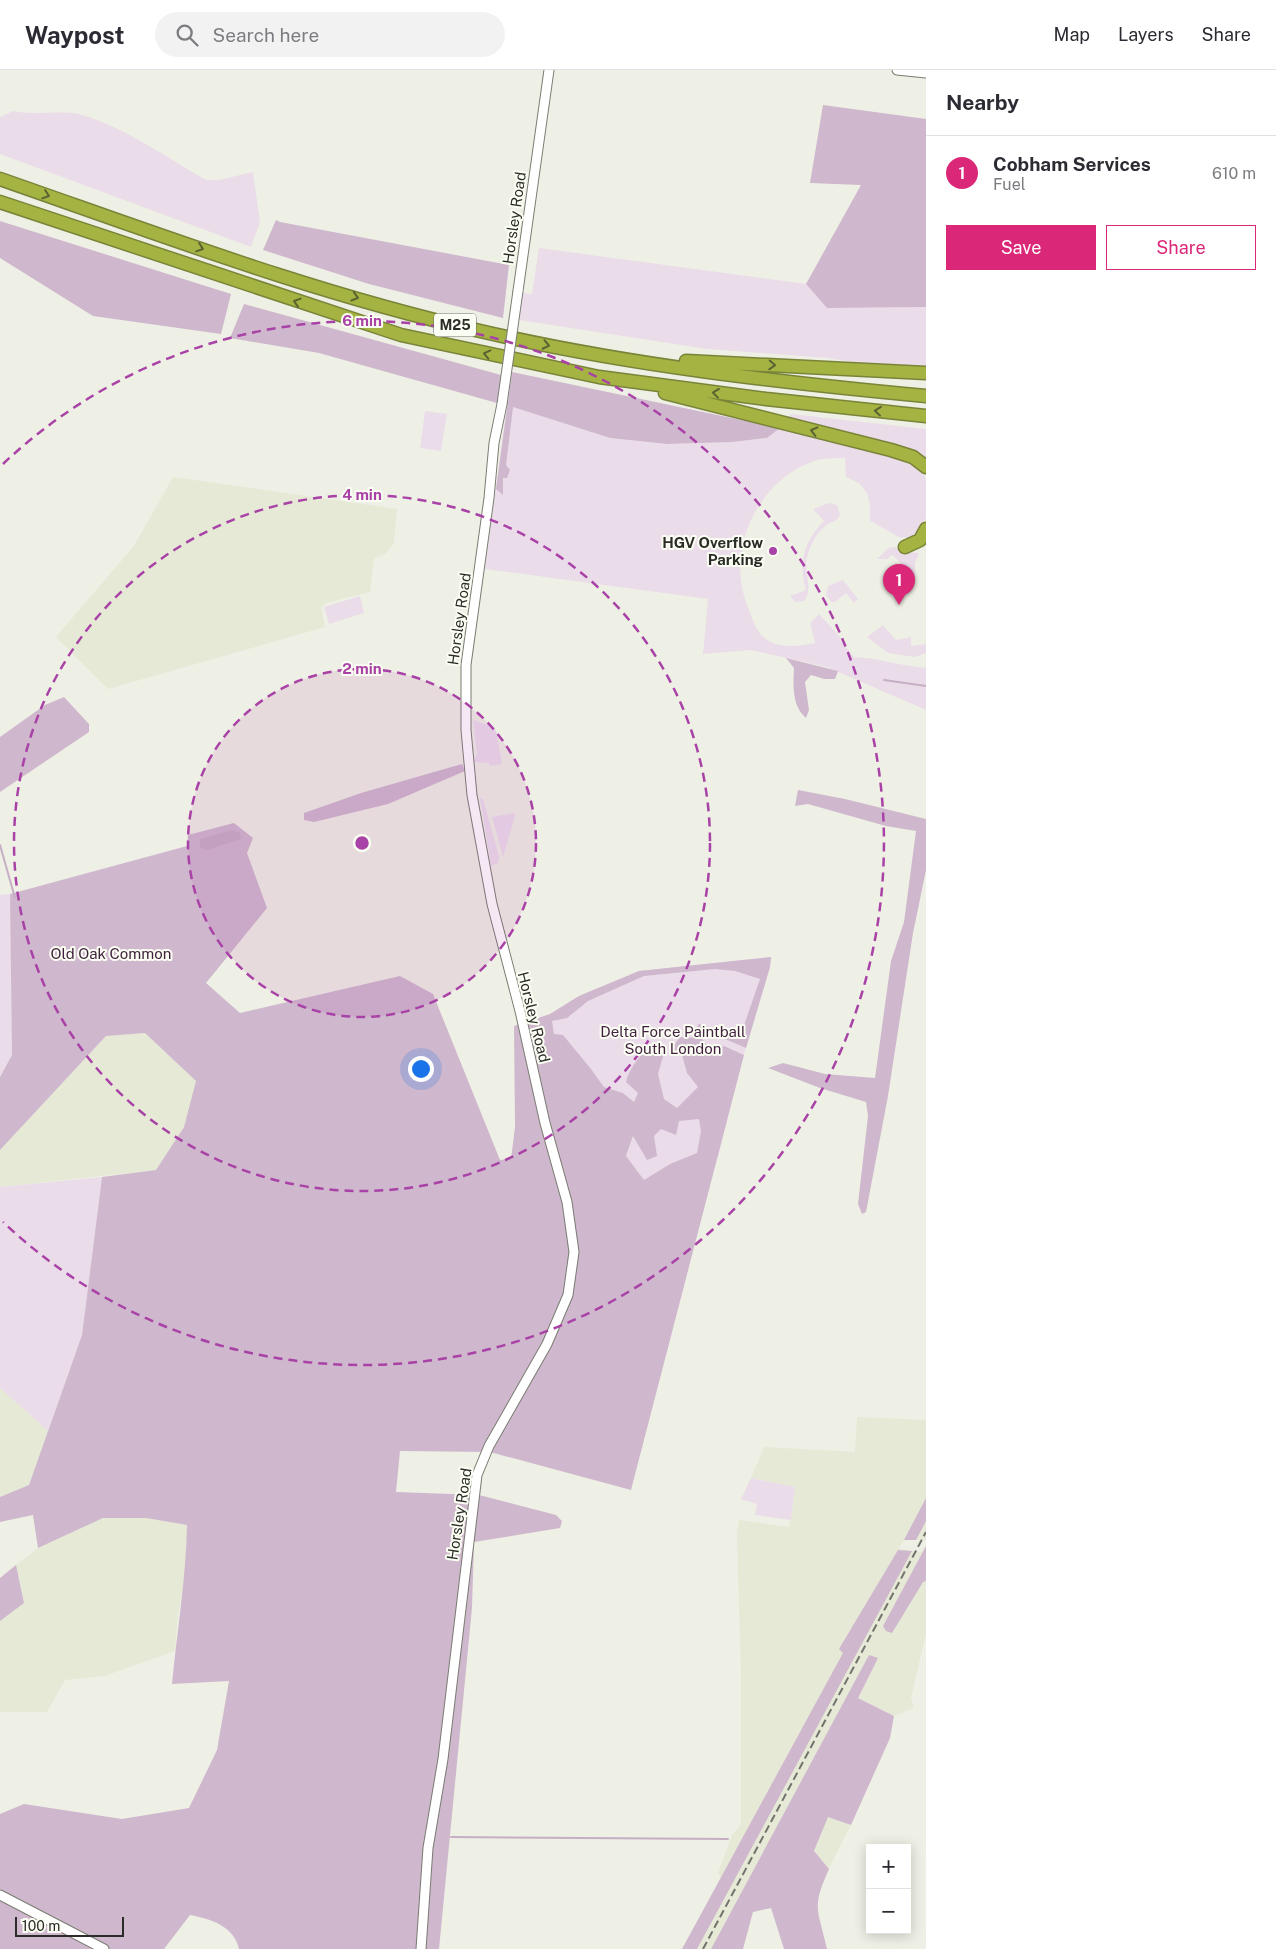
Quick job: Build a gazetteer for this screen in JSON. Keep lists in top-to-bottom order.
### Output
{
  "streets": {
    "highway": ["M25"],
    "street": ["Horsley Road"]
  },
  "parks": ["Old Oak Common", "Delta Force Paintball South London"],
  "places": ["HGV Overflow Parking"],
  "scale_bar": "100 m",
  "page": {
    "header": "Waypost",
    "search": "Search here",
    "nav": ["Map", "Layers", "Share"],
    "heading": "Nearby",
    "list": [
      {
        "mark": "1",
        "name": "Cobham Services",
        "note": "Fuel",
        "value": "610 m"
      }
    ],
    "buttons": ["Save", "Share"],
    "pins": "1",
    "map_buttons": ["+", "−"],
    "scale": "100 m"
  },
  "rings": ["6 min", "4 min", "2 min"]
}
